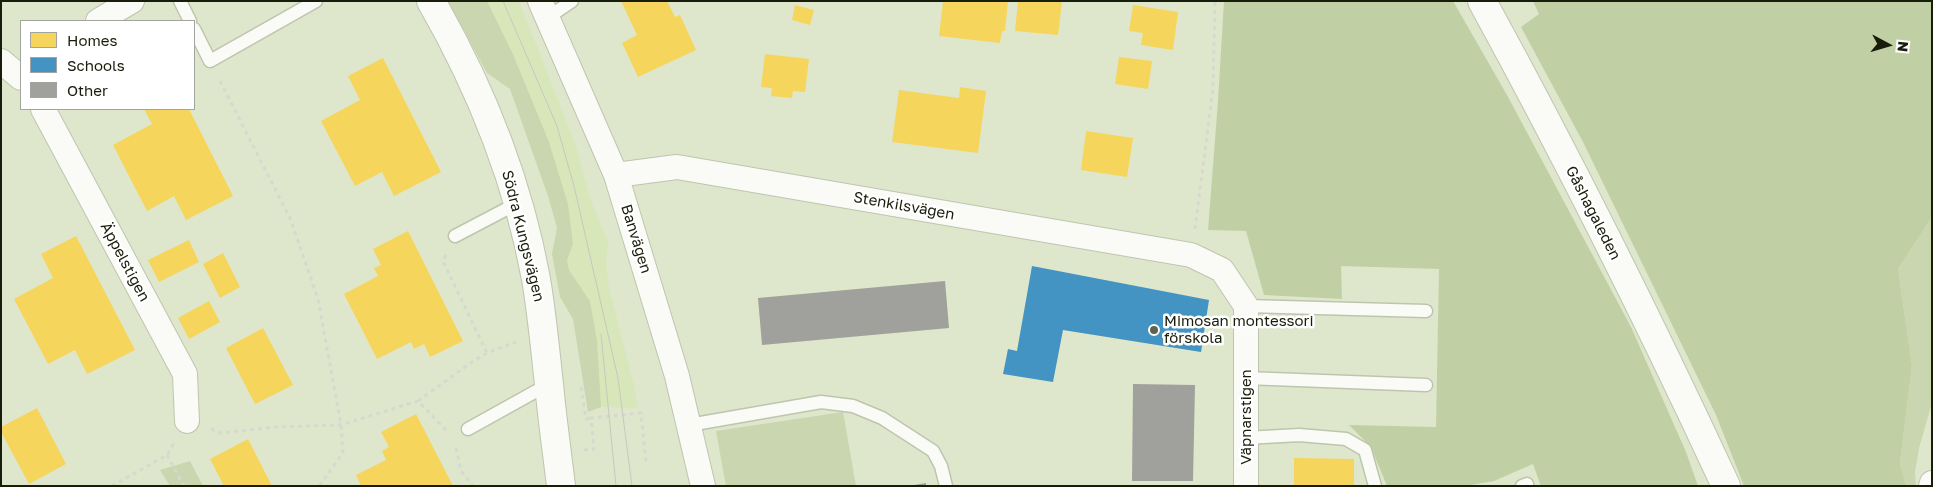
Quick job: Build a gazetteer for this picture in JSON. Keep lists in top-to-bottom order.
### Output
{
  "streets": {
    "main road": ["Gåshagaleden", "Södra Kungsvägen"],
    "street": [
      "Stenkilsvägen",
      "Banvägen",
      "Äppelstigen",
      "Väpnarstigen"
    ]
  },
  "crossings": [
    ["Stenkilsvägen", "Banvägen"]
  ],
  "places": ["Mimosan montessori förskola"],
  "legend": ["Homes", "Schools", "Other"],
  "north": "right"
}
